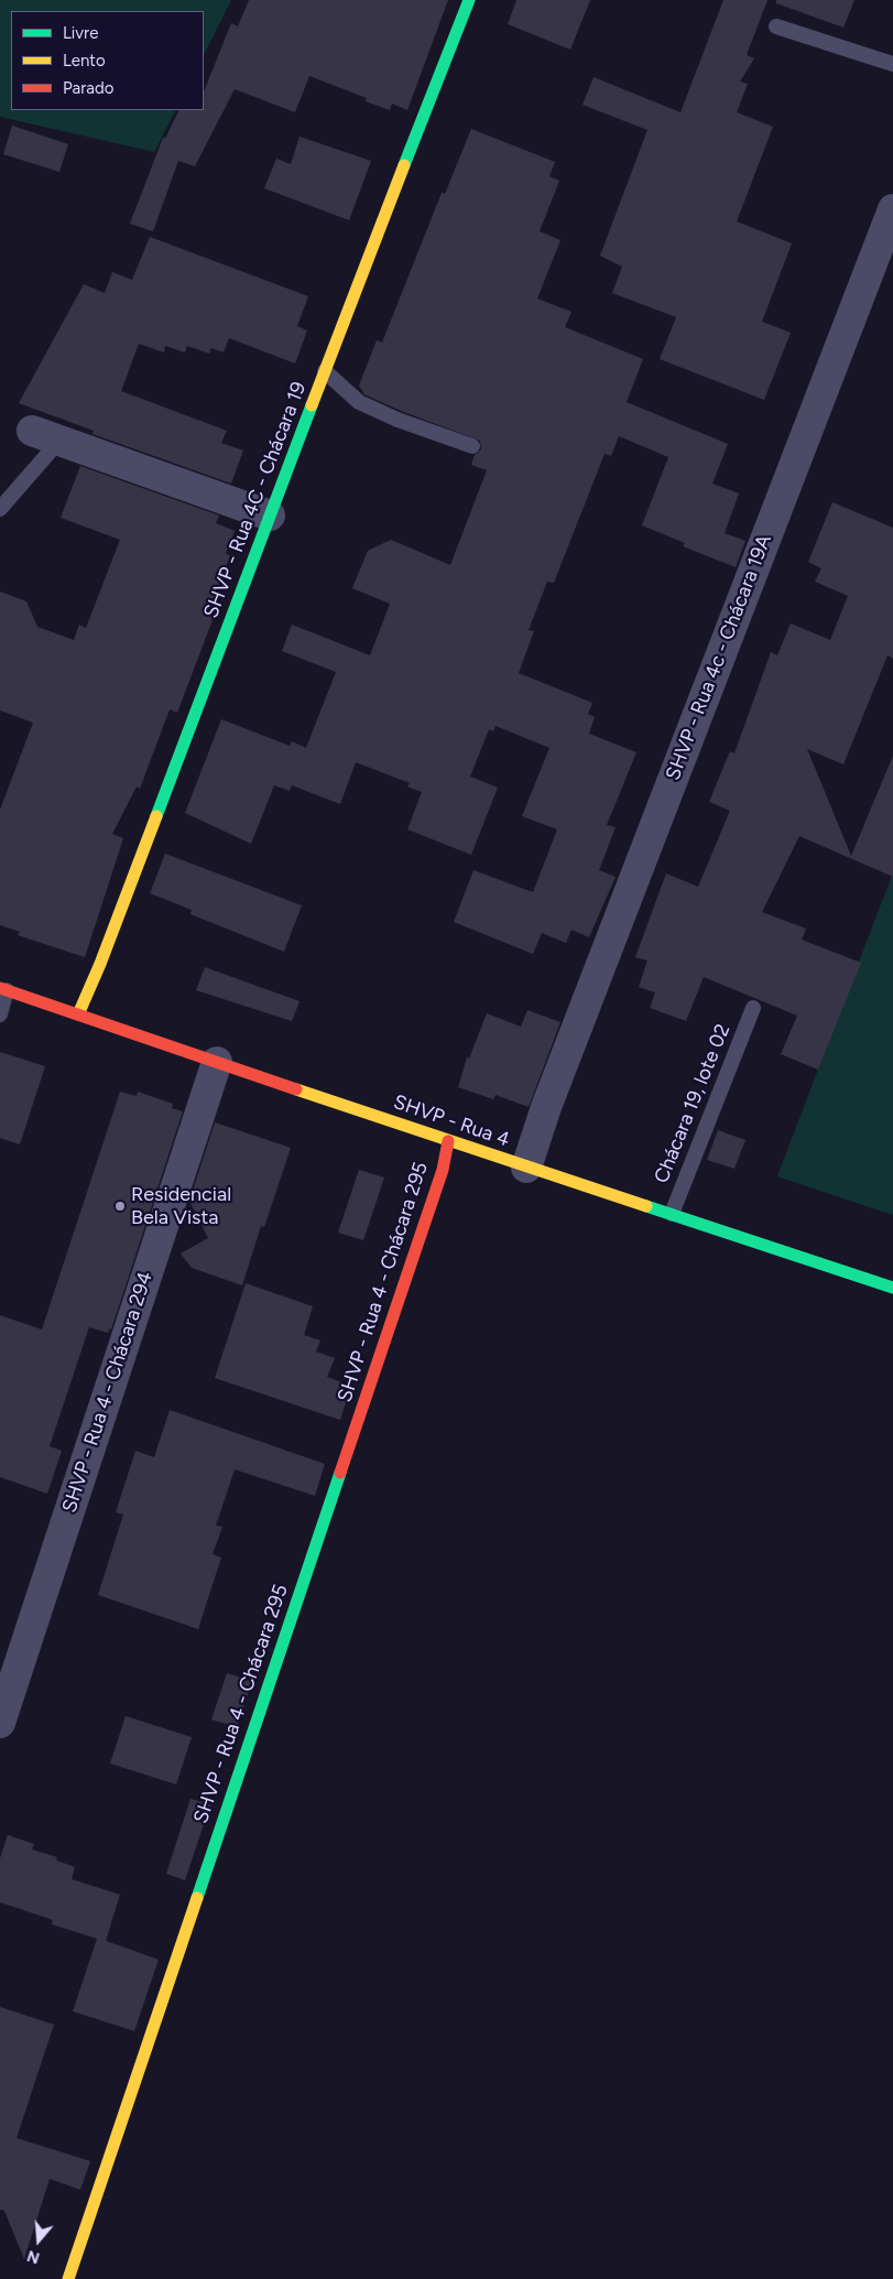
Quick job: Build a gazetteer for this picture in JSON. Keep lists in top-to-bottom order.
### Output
{
  "streets": {
    "street": [
      "SHVP - Rua 4C - Chácara 19",
      "SHVP - Rua 4c - Chácara 19A",
      "SHVP - Rua 4",
      "SHVP - Rua 4 - Chácara 295",
      "SHVP - Rua 4 - Chácara 294"
    ],
    "lane": ["Chácara 19, lote 02"]
  },
  "crossings": [
    ["SHVP - Rua 4C - Chácara 19", "SHVP - Rua 4"],
    ["SHVP - Rua 4c - Chácara 19A", "SHVP - Rua 4"],
    ["Chácara 19, lote 02", "SHVP - Rua 4"],
    ["SHVP - Rua 4", "SHVP - Rua 4 - Chácara 295"],
    ["SHVP - Rua 4", "SHVP - Rua 4 - Chácara 294"]
  ],
  "places": ["Residencial Bela Vista"],
  "legend": ["Livre", "Lento", "Parado"],
  "north": "bottom"
}
